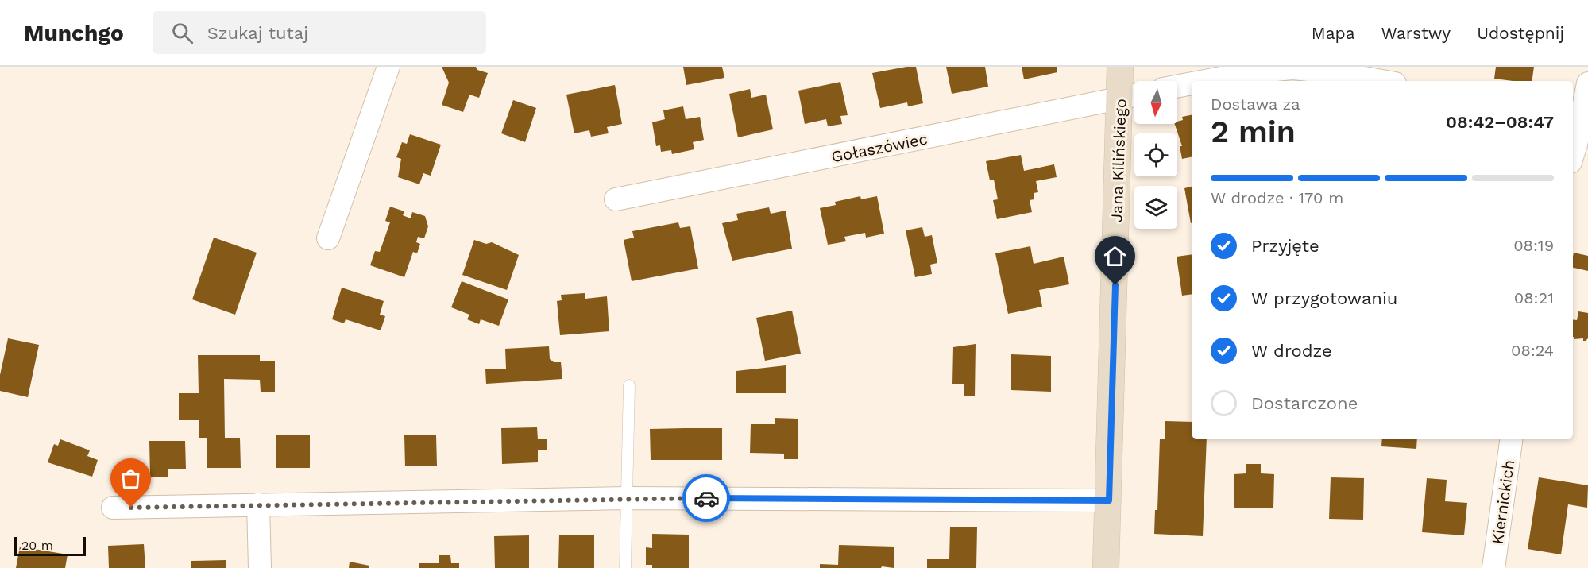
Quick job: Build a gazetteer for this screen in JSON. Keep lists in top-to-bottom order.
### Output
{
  "streets": {
    "street": ["Gołaszówiec", "Jana Kilińskiego", "Kiernickich"]
  },
  "crossings": [
    ["Gołaszówiec", "Jana Kilińskiego"]
  ],
  "scale_bar": "20 m",
  "north": "bottom",
  "page": {
    "header": "Munchgo",
    "search": "Szukaj tutaj",
    "nav": ["Mapa", "Warstwy", "Udostępnij"],
    "heading": ["2 min", "Dostawa za", "08:42–08:47"],
    "bar": "W drodze · 170 m",
    "list": [
      ["Przyjęte", "08:19"],
      ["W przygotowaniu", "08:21"],
      ["W drodze", "08:24"],
      "Dostarczone"
    ],
    "scale": "20 m"
  }
}
